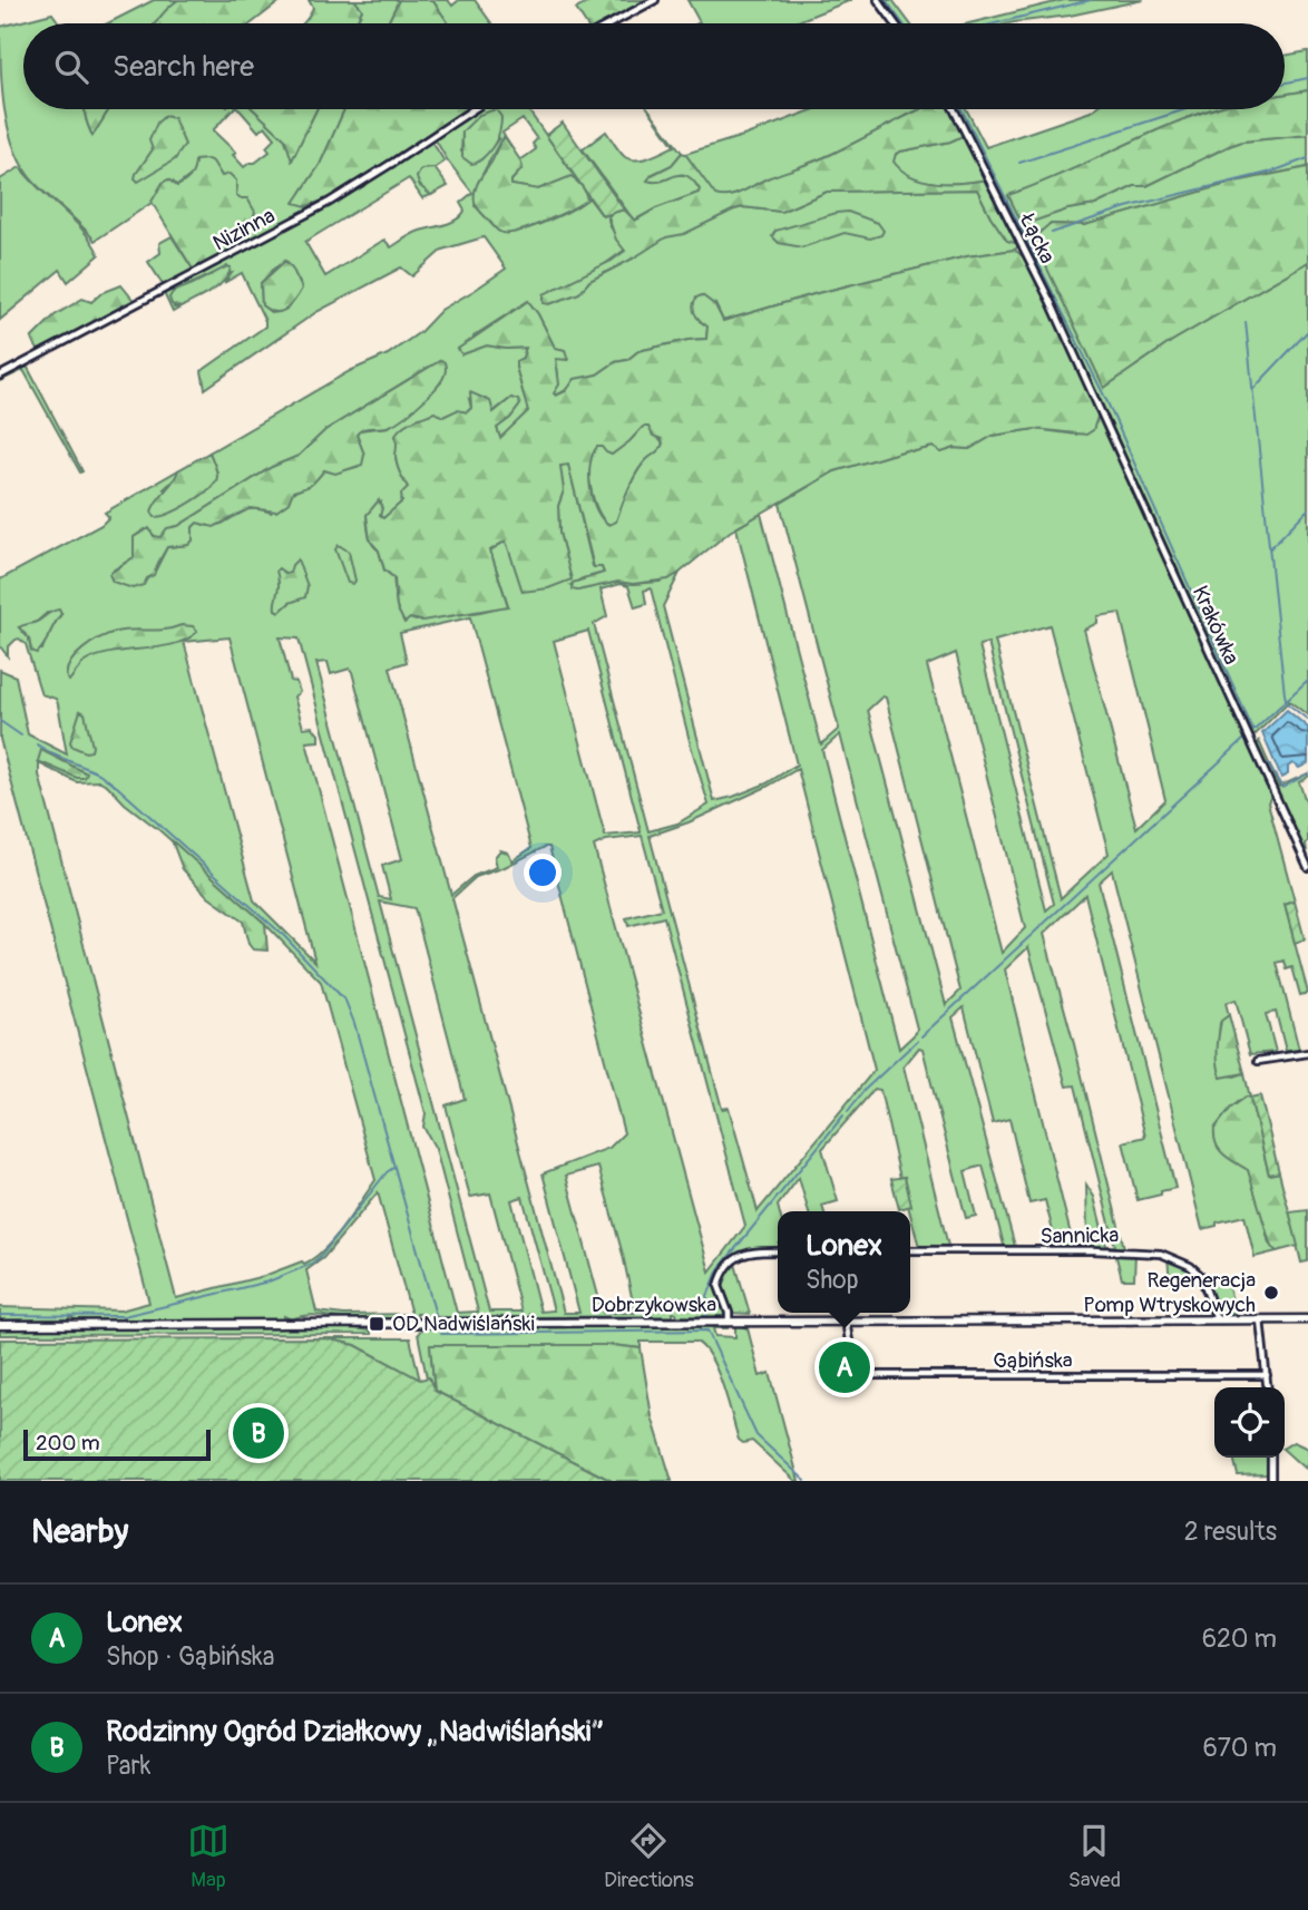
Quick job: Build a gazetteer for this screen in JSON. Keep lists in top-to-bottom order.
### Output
{
  "streets": {
    "main road": ["Dobrzykowska"],
    "street": [
      "Nizinna",
      "Łącka",
      "Krakówka",
      "Sannicka",
      "Gąbińska"
    ]
  },
  "crossings": [
    ["Łącka", "Krakówka"],
    ["Sannicka", "Dobrzykowska"],
    ["Dobrzykowska", "Gąbińska"]
  ],
  "places": {
    "other": ["Regeneracja Pomp Wtryskowych"],
    "transit": ["OD Nadwiślański"]
  },
  "scale_bar": "200 m",
  "page": {
    "search": "Search here",
    "popup": ["Lonex", "Shop"],
    "pins": ["A", "B"],
    "scale": "200 m",
    "heading": ["Nearby", "2 results"],
    "list": [
      {
        "mark": "A",
        "name": "Lonex",
        "note": "Shop · Gąbińska",
        "value": "620 m"
      },
      {
        "mark": "B",
        "name": "Rodzinny Ogród Działkowy „Nadwiślański”",
        "note": "Park",
        "value": "670 m"
      }
    ],
    "nav": ["Map", "Directions", "Saved"]
  }
}
